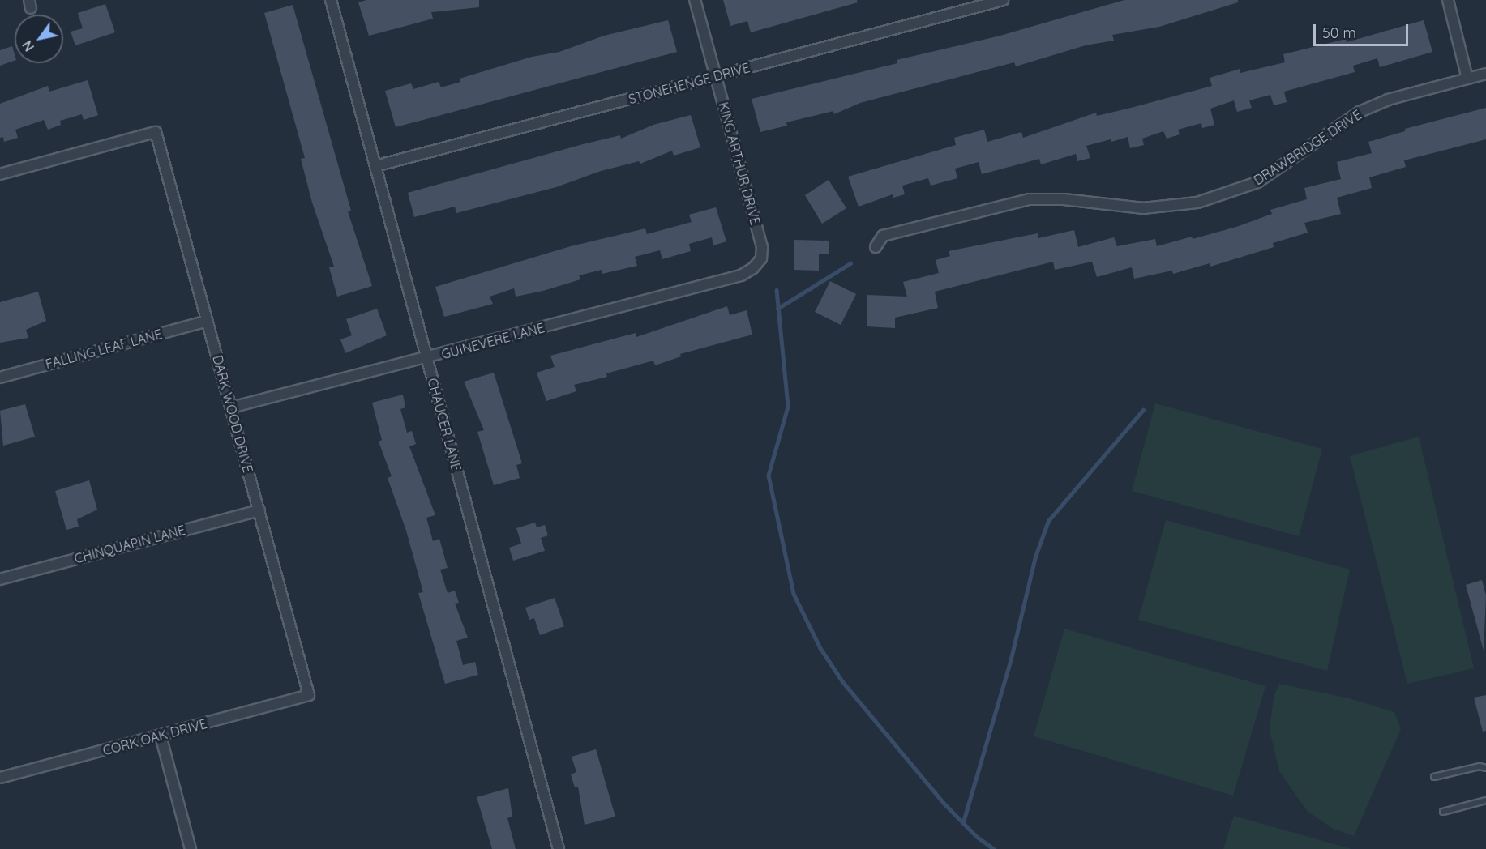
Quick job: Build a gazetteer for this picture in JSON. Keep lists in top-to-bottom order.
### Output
{
  "streets": {
    "street": [
      "STONEHENGE DRIVE",
      "DRAWBRIDGE DRIVE",
      "KING ARTHUR DRIVE",
      "GUINEVERE LANE",
      "FALLING LEAF LANE",
      "DARK WOOD DRIVE",
      "CHAUCER LANE",
      "CHINQUAPIN LANE",
      "CORK OAK DRIVE"
    ]
  },
  "crossings": [
    ["STONEHENGE DRIVE", "KING ARTHUR DRIVE"],
    ["STONEHENGE DRIVE", "CHAUCER LANE"],
    ["KING ARTHUR DRIVE", "GUINEVERE LANE"],
    ["GUINEVERE LANE", "DARK WOOD DRIVE"],
    ["GUINEVERE LANE", "CHAUCER LANE"],
    ["FALLING LEAF LANE", "DARK WOOD DRIVE"],
    ["DARK WOOD DRIVE", "CHINQUAPIN LANE"],
    ["DARK WOOD DRIVE", "CORK OAK DRIVE"]
  ],
  "scale_bar": "50 m",
  "north": "bottom left"
}
